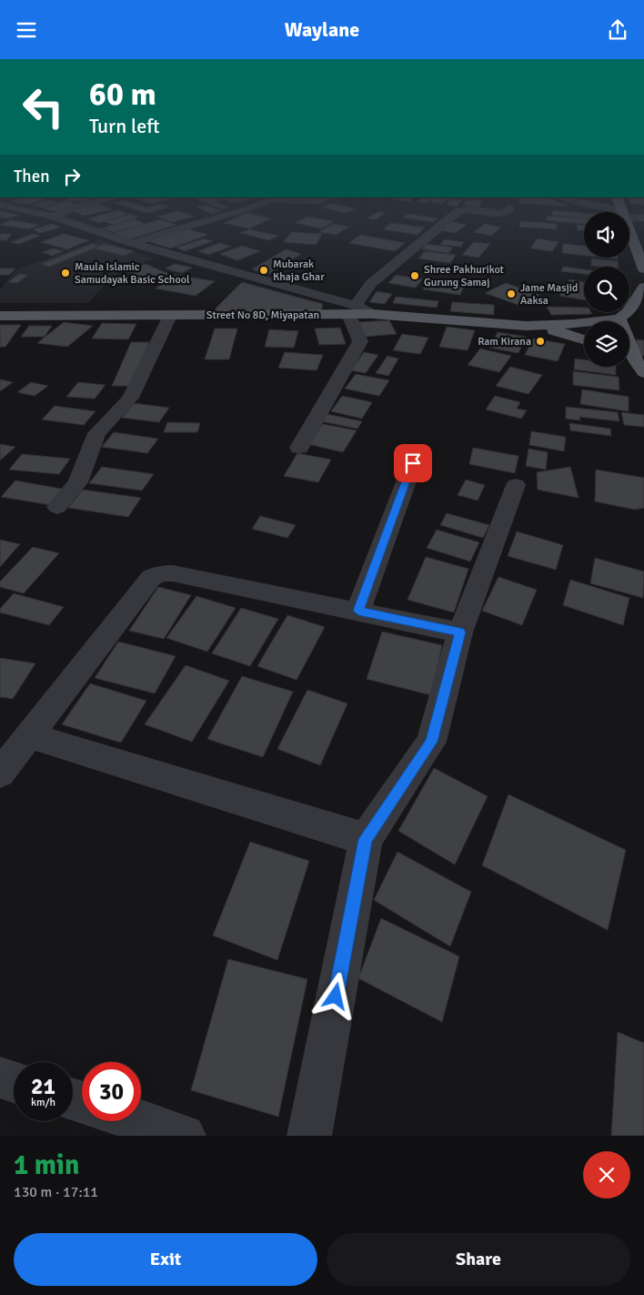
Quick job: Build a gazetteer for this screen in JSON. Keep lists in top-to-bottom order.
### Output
{
  "streets": {
    "main road": ["Street No 8D, Miyapatan"]
  },
  "places": [
    "Mubarak Khaja Ghar",
    "Maula Islamic Samudayak Basic School",
    "Shree Pakhurikot Gurung Samaj",
    "Jame Masjid Aaksa",
    "Ram Kirana"
  ],
  "page": {
    "header": "Waylane",
    "turn": ["60 m", "Turn left"],
    "then": "Then",
    "speed": "21 km/h",
    "limit": "30",
    "heading": ["1 min", "130 m · 17:11"],
    "buttons": ["Exit", "Share"]
  }
}
